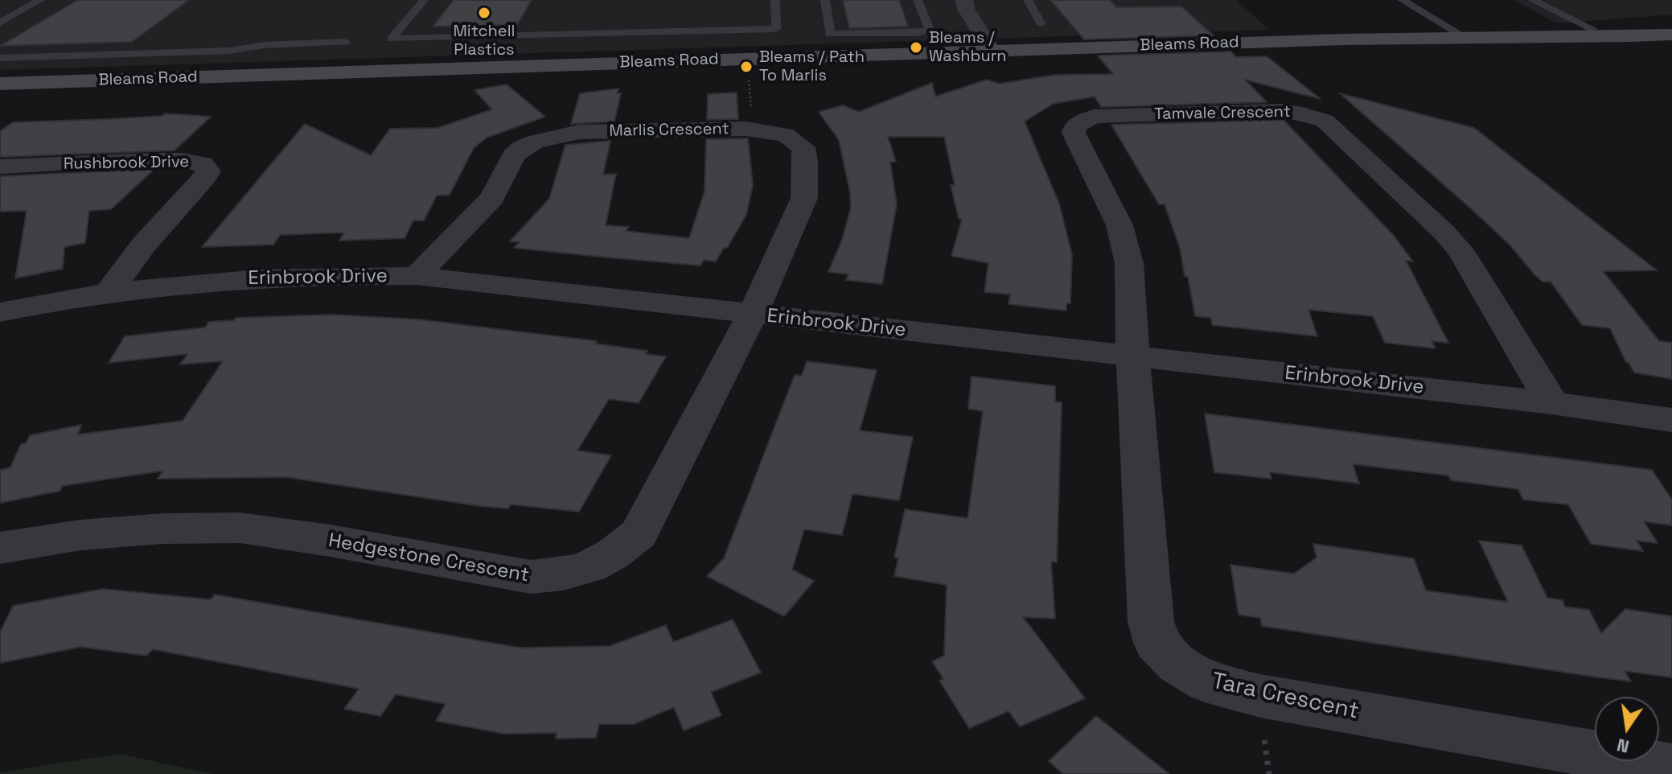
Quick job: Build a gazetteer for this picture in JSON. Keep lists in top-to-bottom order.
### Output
{
  "streets": {
    "main road": ["Bleams Road"],
    "street": [
      "Tamvale Crescent",
      "Marlis Crescent",
      "Rushbrook Drive",
      "Erinbrook Drive",
      "Hedgestone Crescent",
      "Tara Crescent"
    ]
  },
  "crossings": [
    ["Tamvale Crescent", "Erinbrook Drive"],
    ["Tamvale Crescent", "Tara Crescent"],
    ["Marlis Crescent", "Erinbrook Drive"],
    ["Marlis Crescent", "Hedgestone Crescent"],
    ["Rushbrook Drive", "Erinbrook Drive"],
    ["Erinbrook Drive", "Hedgestone Crescent"],
    ["Erinbrook Drive", "Tara Crescent"]
  ],
  "places": ["Mitchell Plastics", "Bleams / Washburn", "Bleams / Path To Marlis"],
  "north": "bottom"
}
